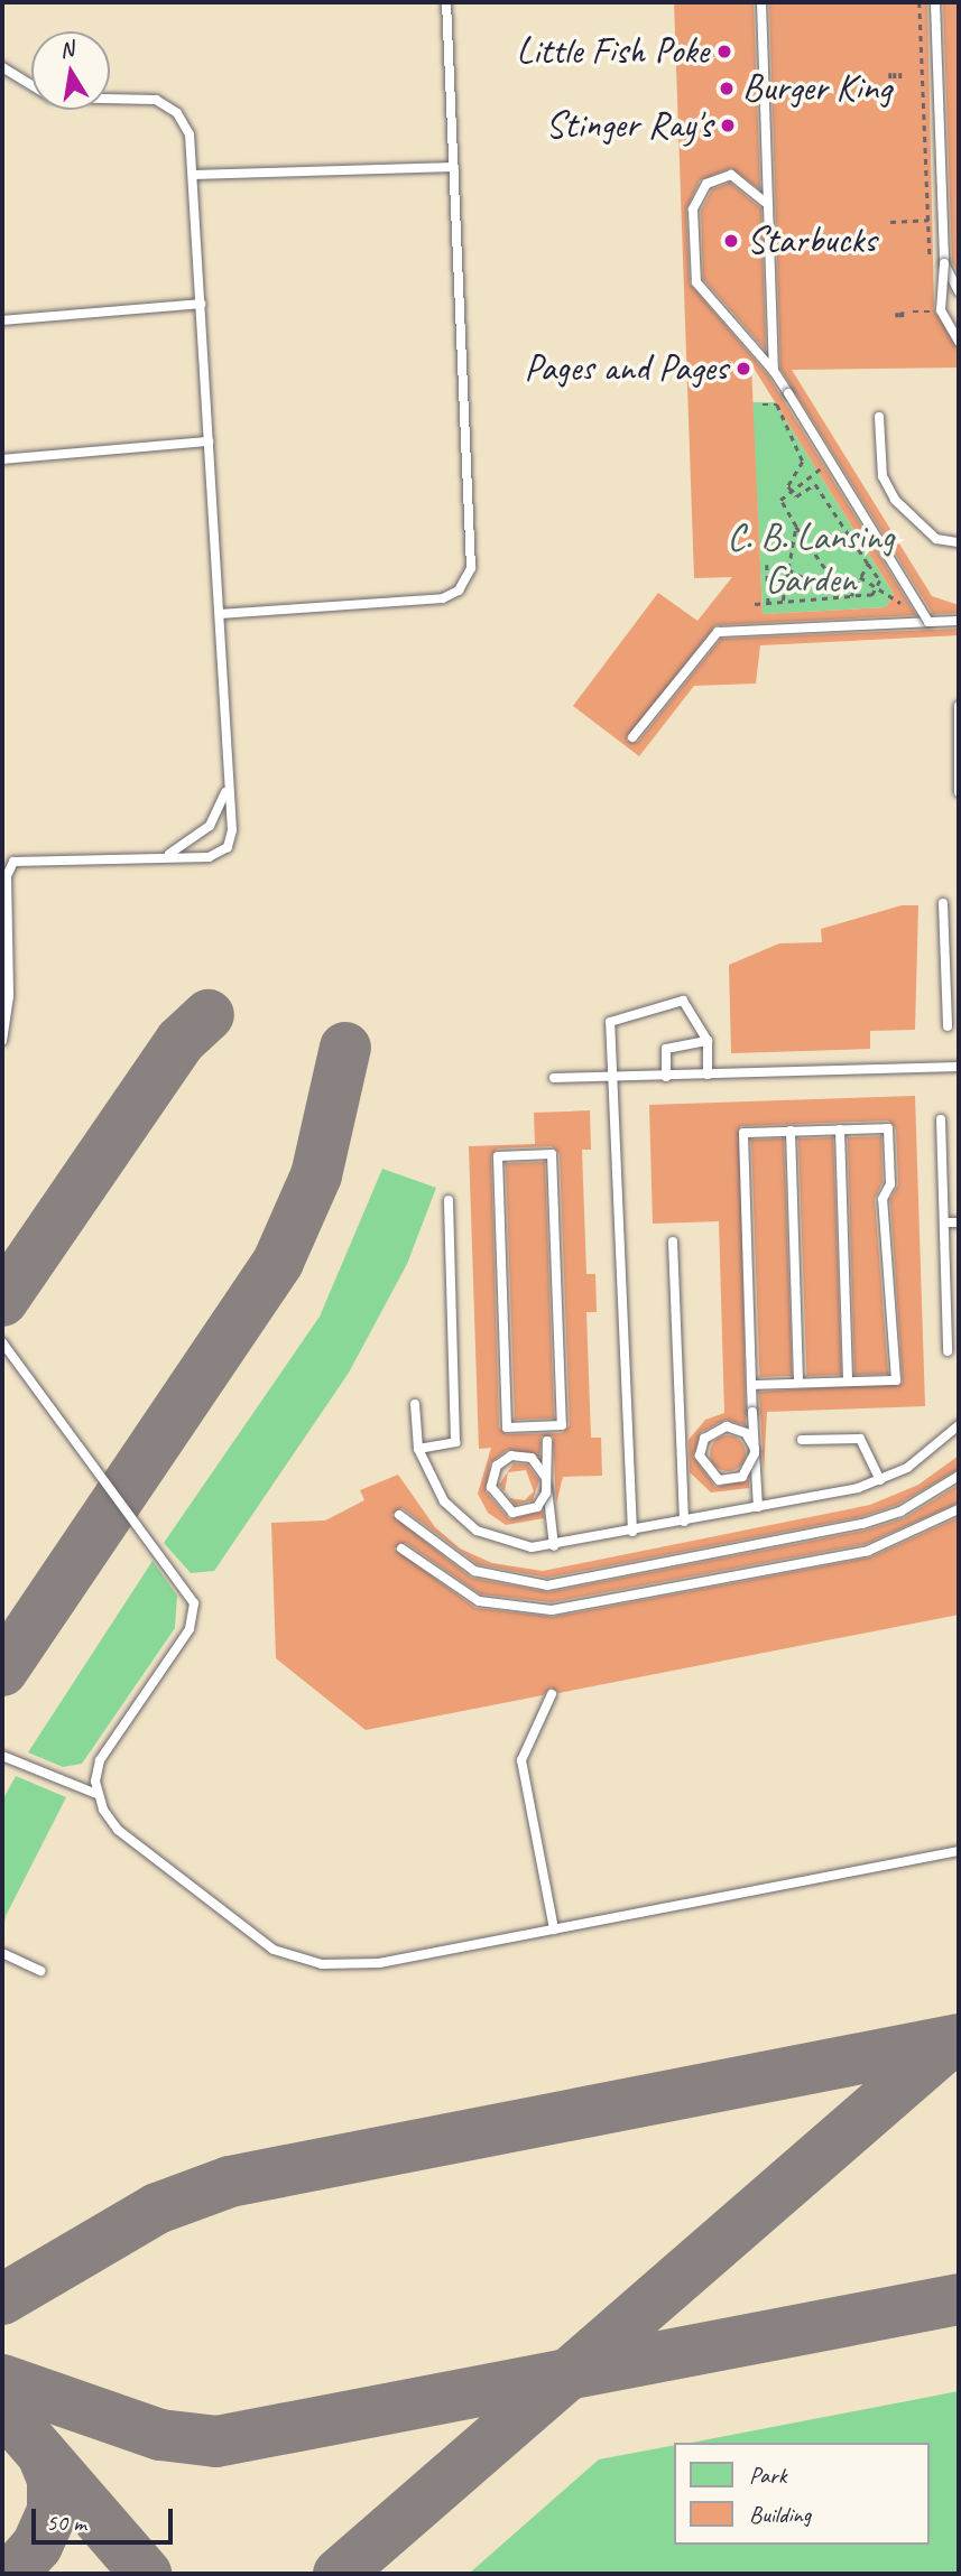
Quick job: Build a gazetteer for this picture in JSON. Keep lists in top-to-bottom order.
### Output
{
  "parks": ["C. B. Lansing Garden"],
  "places": [
    "Little Fish Poke",
    "Burger King",
    "Stinger Ray's",
    "Starbucks",
    "Pages and Pages"
  ],
  "legend": ["Park", "Building"],
  "scale_bar": "50 m",
  "north": "top"
}
